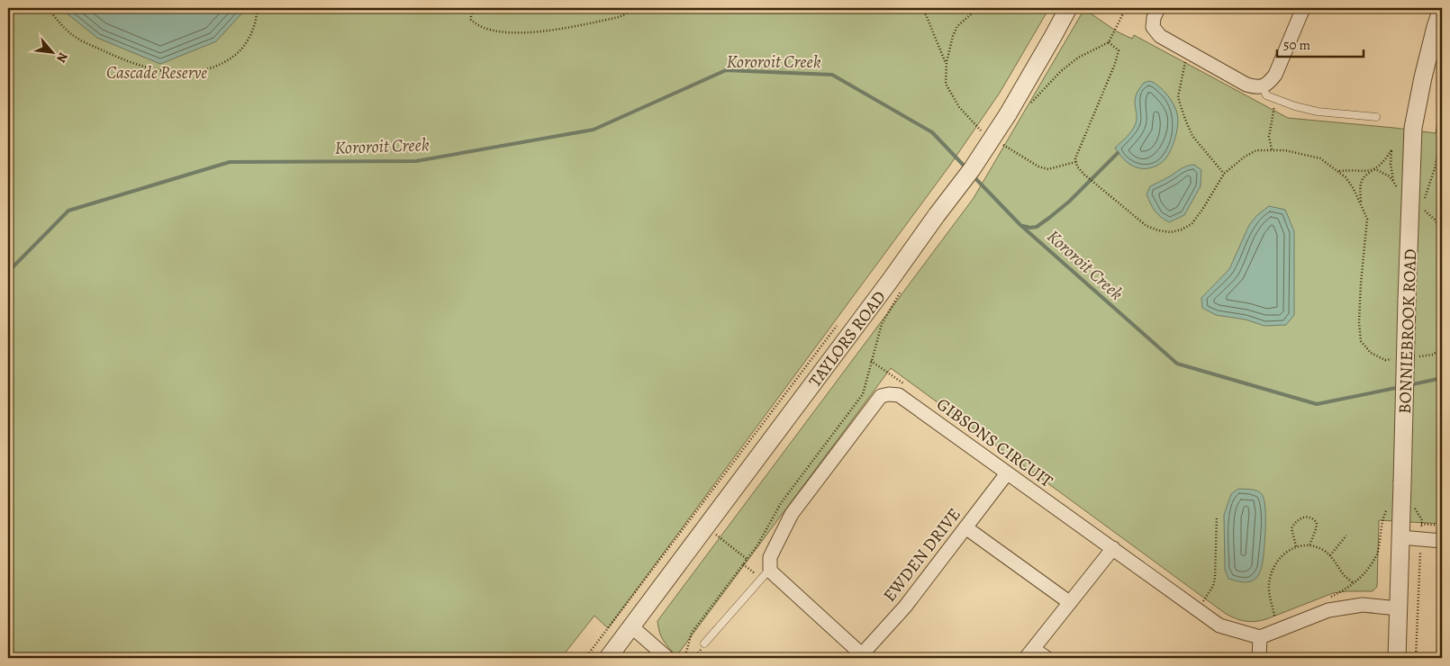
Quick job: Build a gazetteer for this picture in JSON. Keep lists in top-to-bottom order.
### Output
{
  "streets": {
    "street": [
      "BONNIEBROOK ROAD",
      "TAYLORS ROAD",
      "GIBSONS CIRCUIT",
      "EWDEN DRIVE"
    ]
  },
  "crossings": [
    ["GIBSONS CIRCUIT", "EWDEN DRIVE"]
  ],
  "water": ["Kororoit Creek"],
  "parks": ["Cascade Reserve"],
  "scale_bar": "50 m",
  "north": "bottom right"
}
